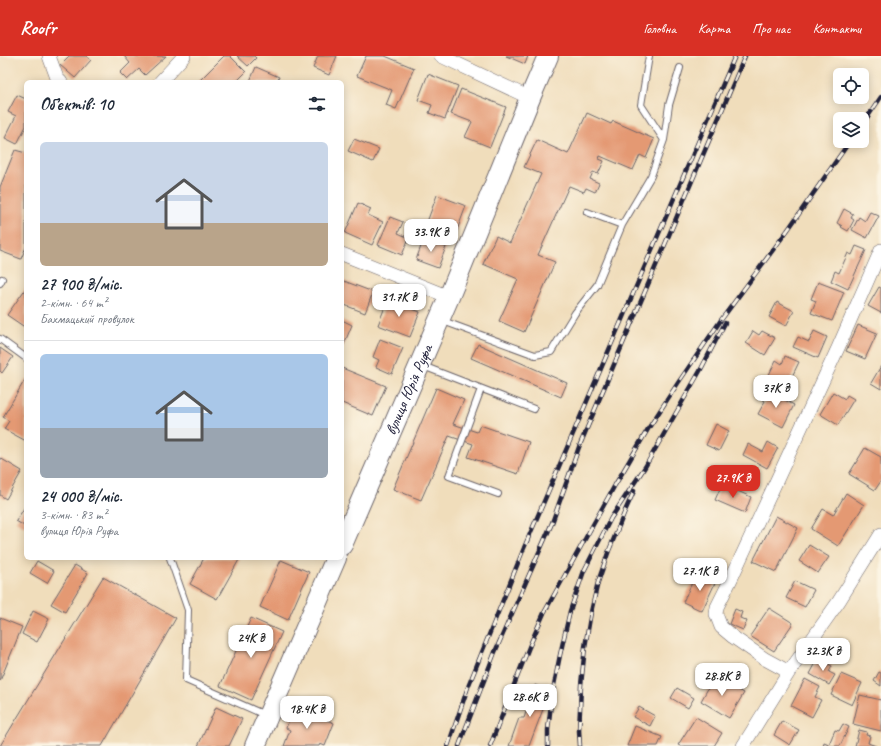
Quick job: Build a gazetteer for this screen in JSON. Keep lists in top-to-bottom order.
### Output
{
  "streets": {
    "main road": ["вулиця Юрія Руфа"]
  },
  "page": {
    "header": "Roofr",
    "nav": [
      "Головна",
      "Карта",
      "Про нас",
      "Контакти"
    ],
    "heading": "Об’єктів: 10",
    "list": [
      {
        "name": "27 900 ₴/міс.",
        "note": "2-кімн. · 64 m² · Бахмацький провулок"
      },
      {
        "name": "24 000 ₴/міс.",
        "note": "3-кімн. · 83 m² · вулиця Юрія Руфа"
      }
    ],
    "price": [
      "33.9K ₴",
      "31.7K ₴",
      "37K ₴",
      "27.9K ₴",
      "27.1K ₴",
      "24K ₴",
      "32.3K ₴",
      "28.8K ₴",
      "28.6K ₴",
      "18.4K ₴"
    ]
  }
}
